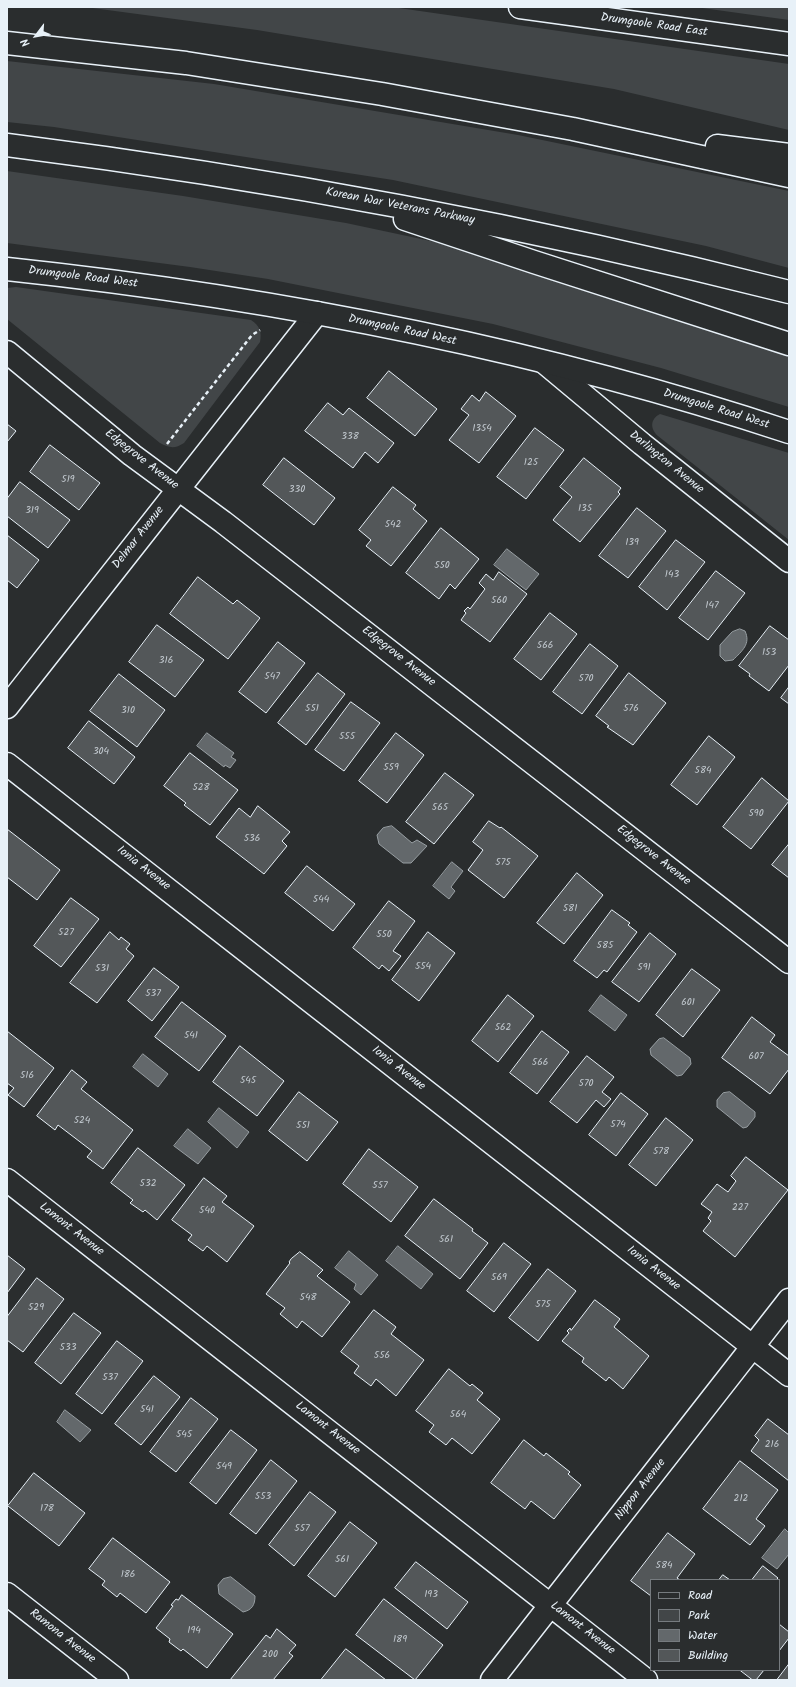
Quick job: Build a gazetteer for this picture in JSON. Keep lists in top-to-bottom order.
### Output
{
  "streets": {
    "main road": [
      "Drumgoole Road East",
      "Korean War Veterans Parkway",
      "Drumgoole Road West",
      "Edgegrove Avenue",
      "Darlington Avenue",
      "Delmar Avenue",
      "Ionia Avenue",
      "Lamont Avenue",
      "Nippon Avenue",
      "Ramona Avenue"
    ]
  },
  "crossings": [
    ["Drumgoole Road West", "Darlington Avenue"],
    ["Drumgoole Road West", "Delmar Avenue"],
    ["Edgegrove Avenue", "Delmar Avenue"],
    ["Ionia Avenue", "Nippon Avenue"],
    ["Lamont Avenue", "Nippon Avenue"]
  ],
  "house_numbers": [
    "1354",
    "338",
    "125",
    "519",
    "330",
    "135",
    "319",
    "542",
    "139",
    "550",
    "143",
    "560",
    "147",
    "566",
    "153",
    "316",
    "547",
    "570",
    "551",
    "576",
    "310",
    "555",
    "304",
    "559",
    "584",
    "528",
    "565",
    "590",
    "536",
    "575",
    "544",
    "581",
    "527",
    "550",
    "585",
    "554",
    "591",
    "531",
    "537",
    "601",
    "562",
    "541",
    "607",
    "566",
    "516",
    "545",
    "570",
    "524",
    "574",
    "551",
    "578",
    "532",
    "557",
    "227",
    "540",
    "561",
    "569",
    "548",
    "575",
    "529",
    "533",
    "556",
    "537",
    "541",
    "564",
    "545",
    "216",
    "549",
    "553",
    "212",
    "178",
    "557",
    "561",
    "584",
    "186",
    "193",
    "194",
    "189",
    "200"
  ],
  "legend": [
    "Road",
    "Park",
    "Water",
    "Building"
  ],
  "north": "bottom left"
}
